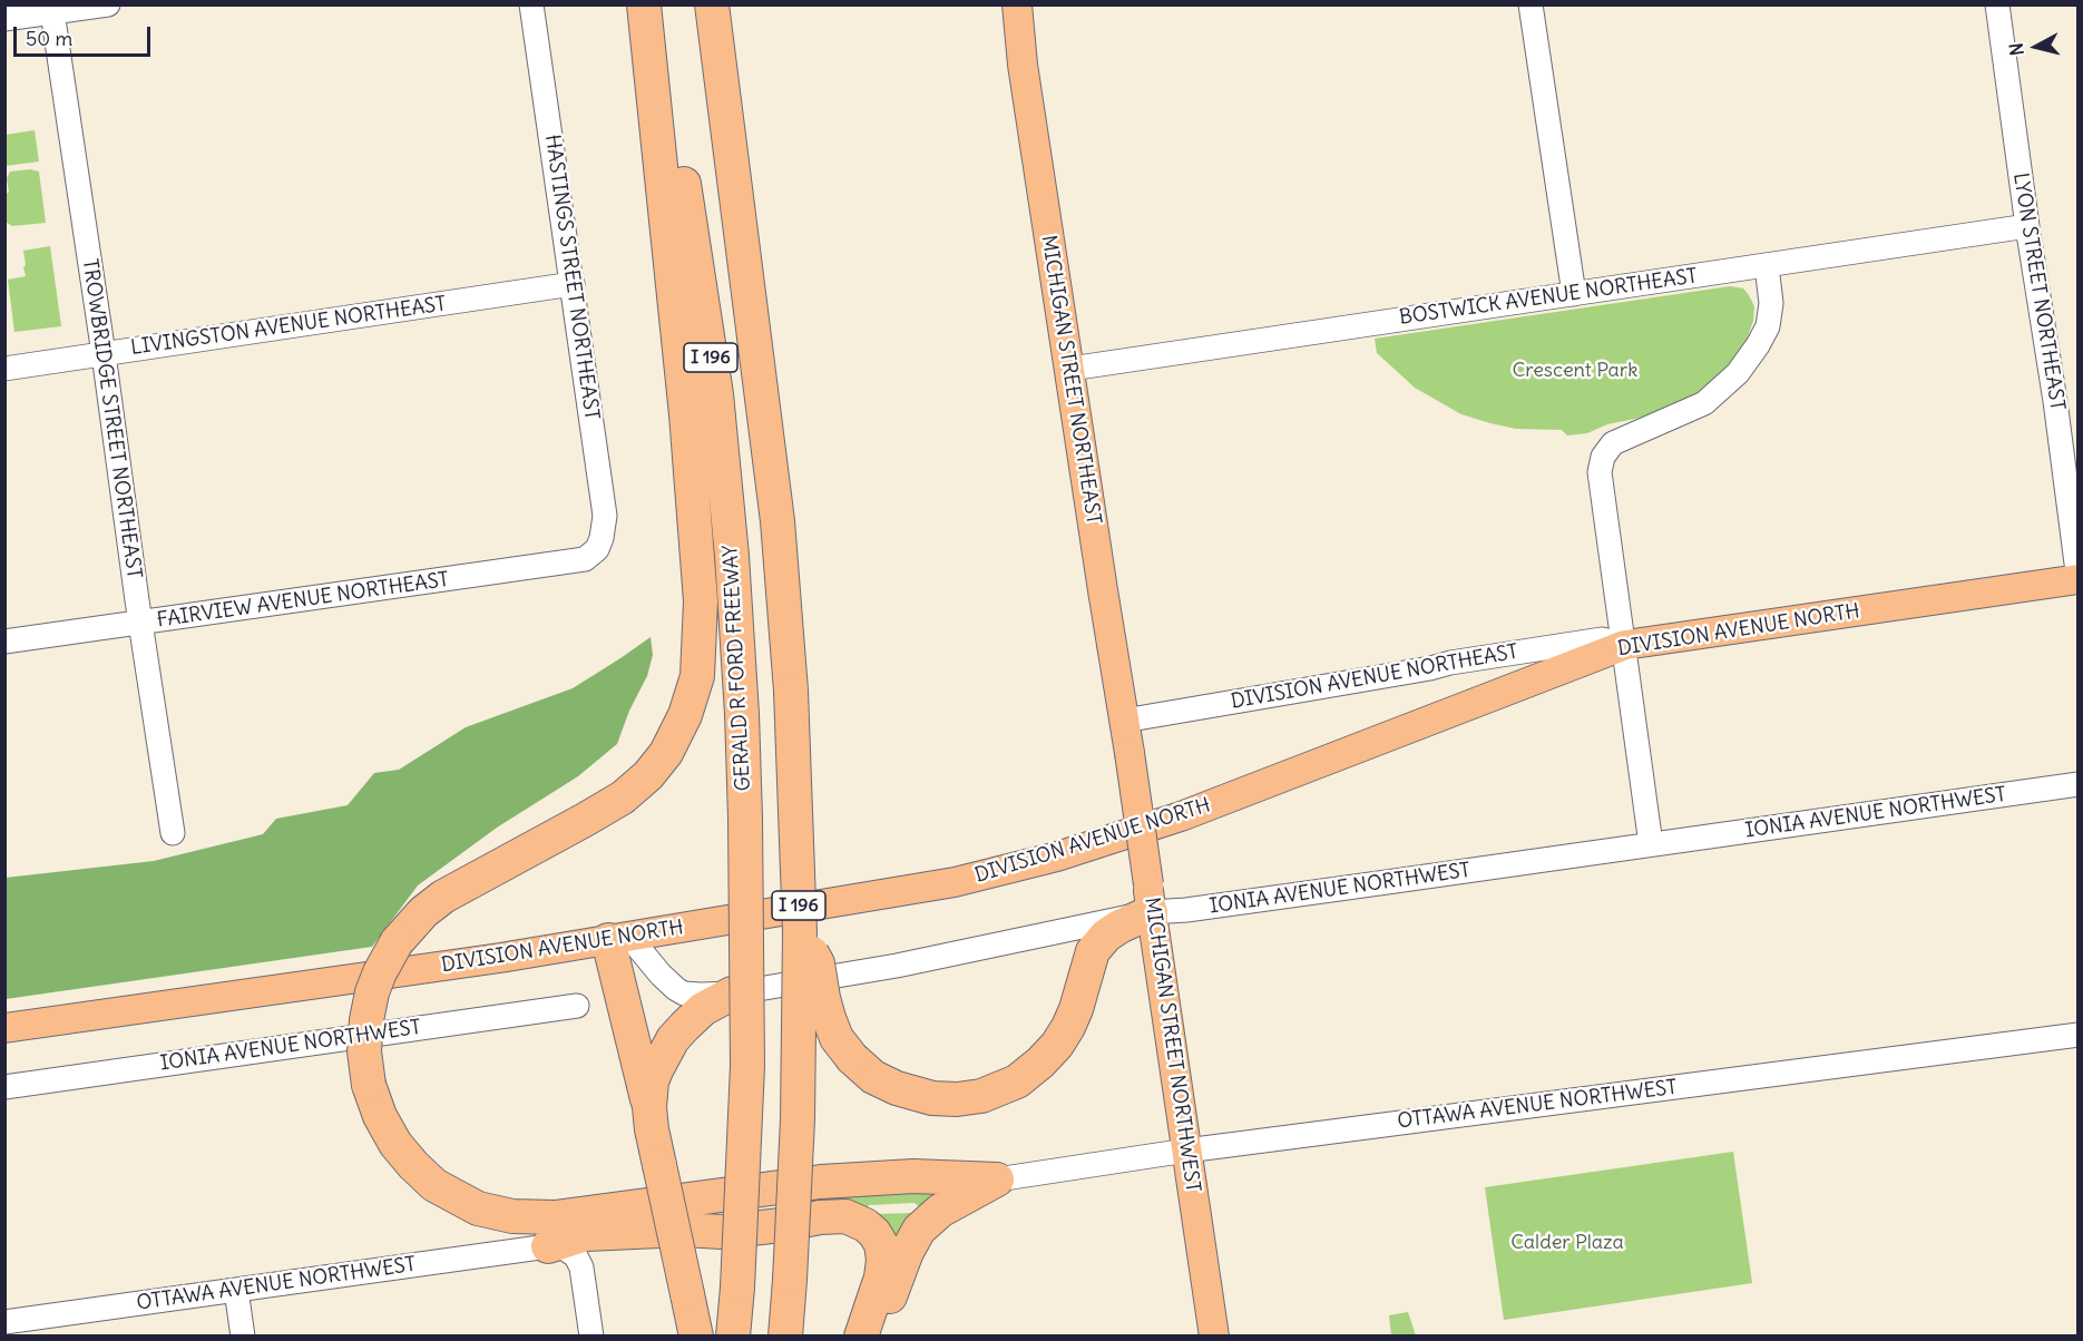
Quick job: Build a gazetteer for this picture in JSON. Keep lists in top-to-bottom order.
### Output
{
  "streets": {
    "highway": ["I 196", "GERALD R FORD FREEWAY"],
    "main road": ["MICHIGAN STREET NORTHEAST", "DIVISION AVENUE NORTH", "MICHIGAN STREET NORTHWEST"],
    "street": [
      "HASTINGS STREET NORTHEAST",
      "LYON STREET NORTHEAST",
      "BOSTWICK AVENUE NORTHEAST",
      "LIVINGSTON AVENUE NORTHEAST",
      "TROWBRIDGE STREET NORTHEAST",
      "FAIRVIEW AVENUE NORTHEAST",
      "DIVISION AVENUE NORTHEAST",
      "IONIA AVENUE NORTHWEST",
      "OTTAWA AVENUE NORTHWEST"
    ]
  },
  "crossings": [
    ["HASTINGS STREET NORTHEAST", "LIVINGSTON AVENUE NORTHEAST"],
    ["HASTINGS STREET NORTHEAST", "FAIRVIEW AVENUE NORTHEAST"],
    ["LYON STREET NORTHEAST", "BOSTWICK AVENUE NORTHEAST"],
    ["LYON STREET NORTHEAST", "DIVISION AVENUE NORTH"],
    ["BOSTWICK AVENUE NORTHEAST", "MICHIGAN STREET NORTHEAST"],
    ["LIVINGSTON AVENUE NORTHEAST", "TROWBRIDGE STREET NORTHEAST"],
    ["MICHIGAN STREET NORTHEAST", "DIVISION AVENUE NORTHEAST"],
    ["MICHIGAN STREET NORTHEAST", "MICHIGAN STREET NORTHWEST"],
    ["TROWBRIDGE STREET NORTHEAST", "FAIRVIEW AVENUE NORTHEAST"],
    ["DIVISION AVENUE NORTH", "DIVISION AVENUE NORTHEAST"],
    ["DIVISION AVENUE NORTH", "IONIA AVENUE NORTHWEST"],
    ["IONIA AVENUE NORTHWEST", "MICHIGAN STREET NORTHWEST"],
    ["MICHIGAN STREET NORTHWEST", "OTTAWA AVENUE NORTHWEST"]
  ],
  "parks": ["Crescent Park", "Calder Plaza"],
  "scale_bar": "50 m",
  "north": "left"
}
